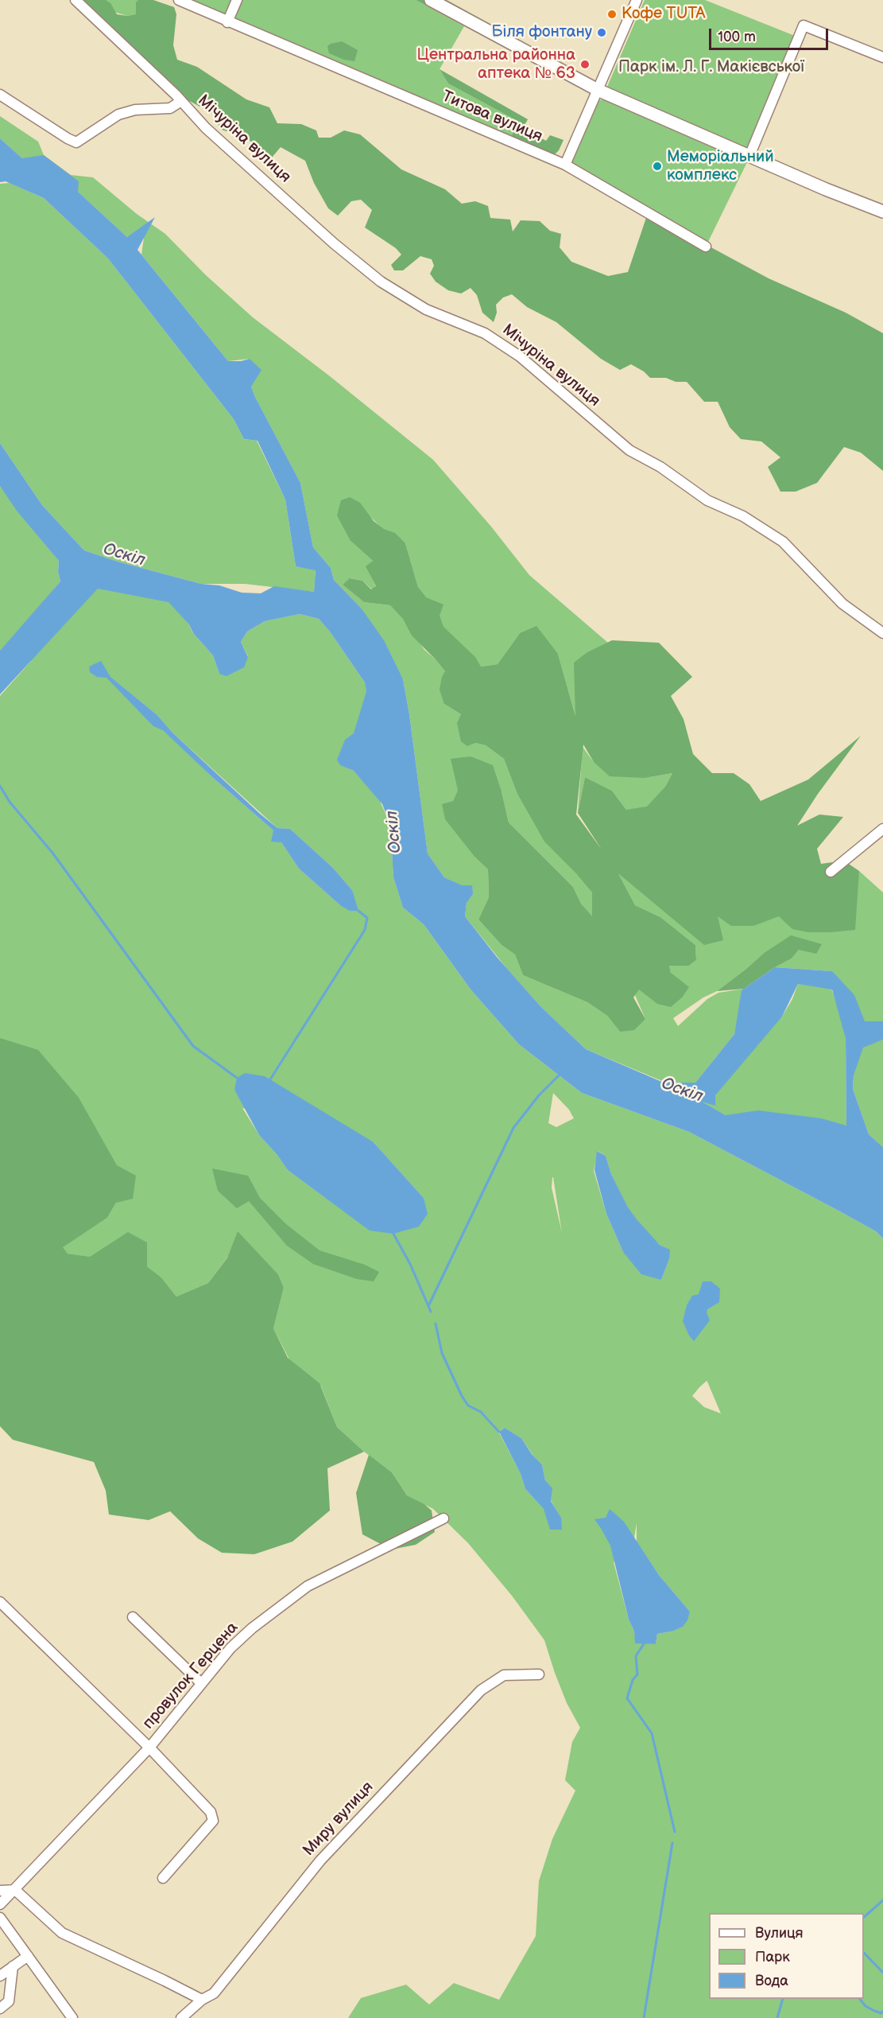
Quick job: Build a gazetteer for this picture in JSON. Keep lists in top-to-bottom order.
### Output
{
  "streets": {
    "street": [
      "Титова вулиця",
      "Мічуріна вулиця",
      "провулок Герцена",
      "Миру вулиця"
    ]
  },
  "water": ["Оскіл"],
  "parks": ["Парк ім. Л. Г. Макієвської"],
  "places": [
    "Кофе TUTA",
    "Біля фонтану",
    "Центральна районна аптека № 63",
    "Меморіальний комплекс"
  ],
  "legend": ["Вулиця", "Парк", "Вода"],
  "scale_bar": "100 m"
}
